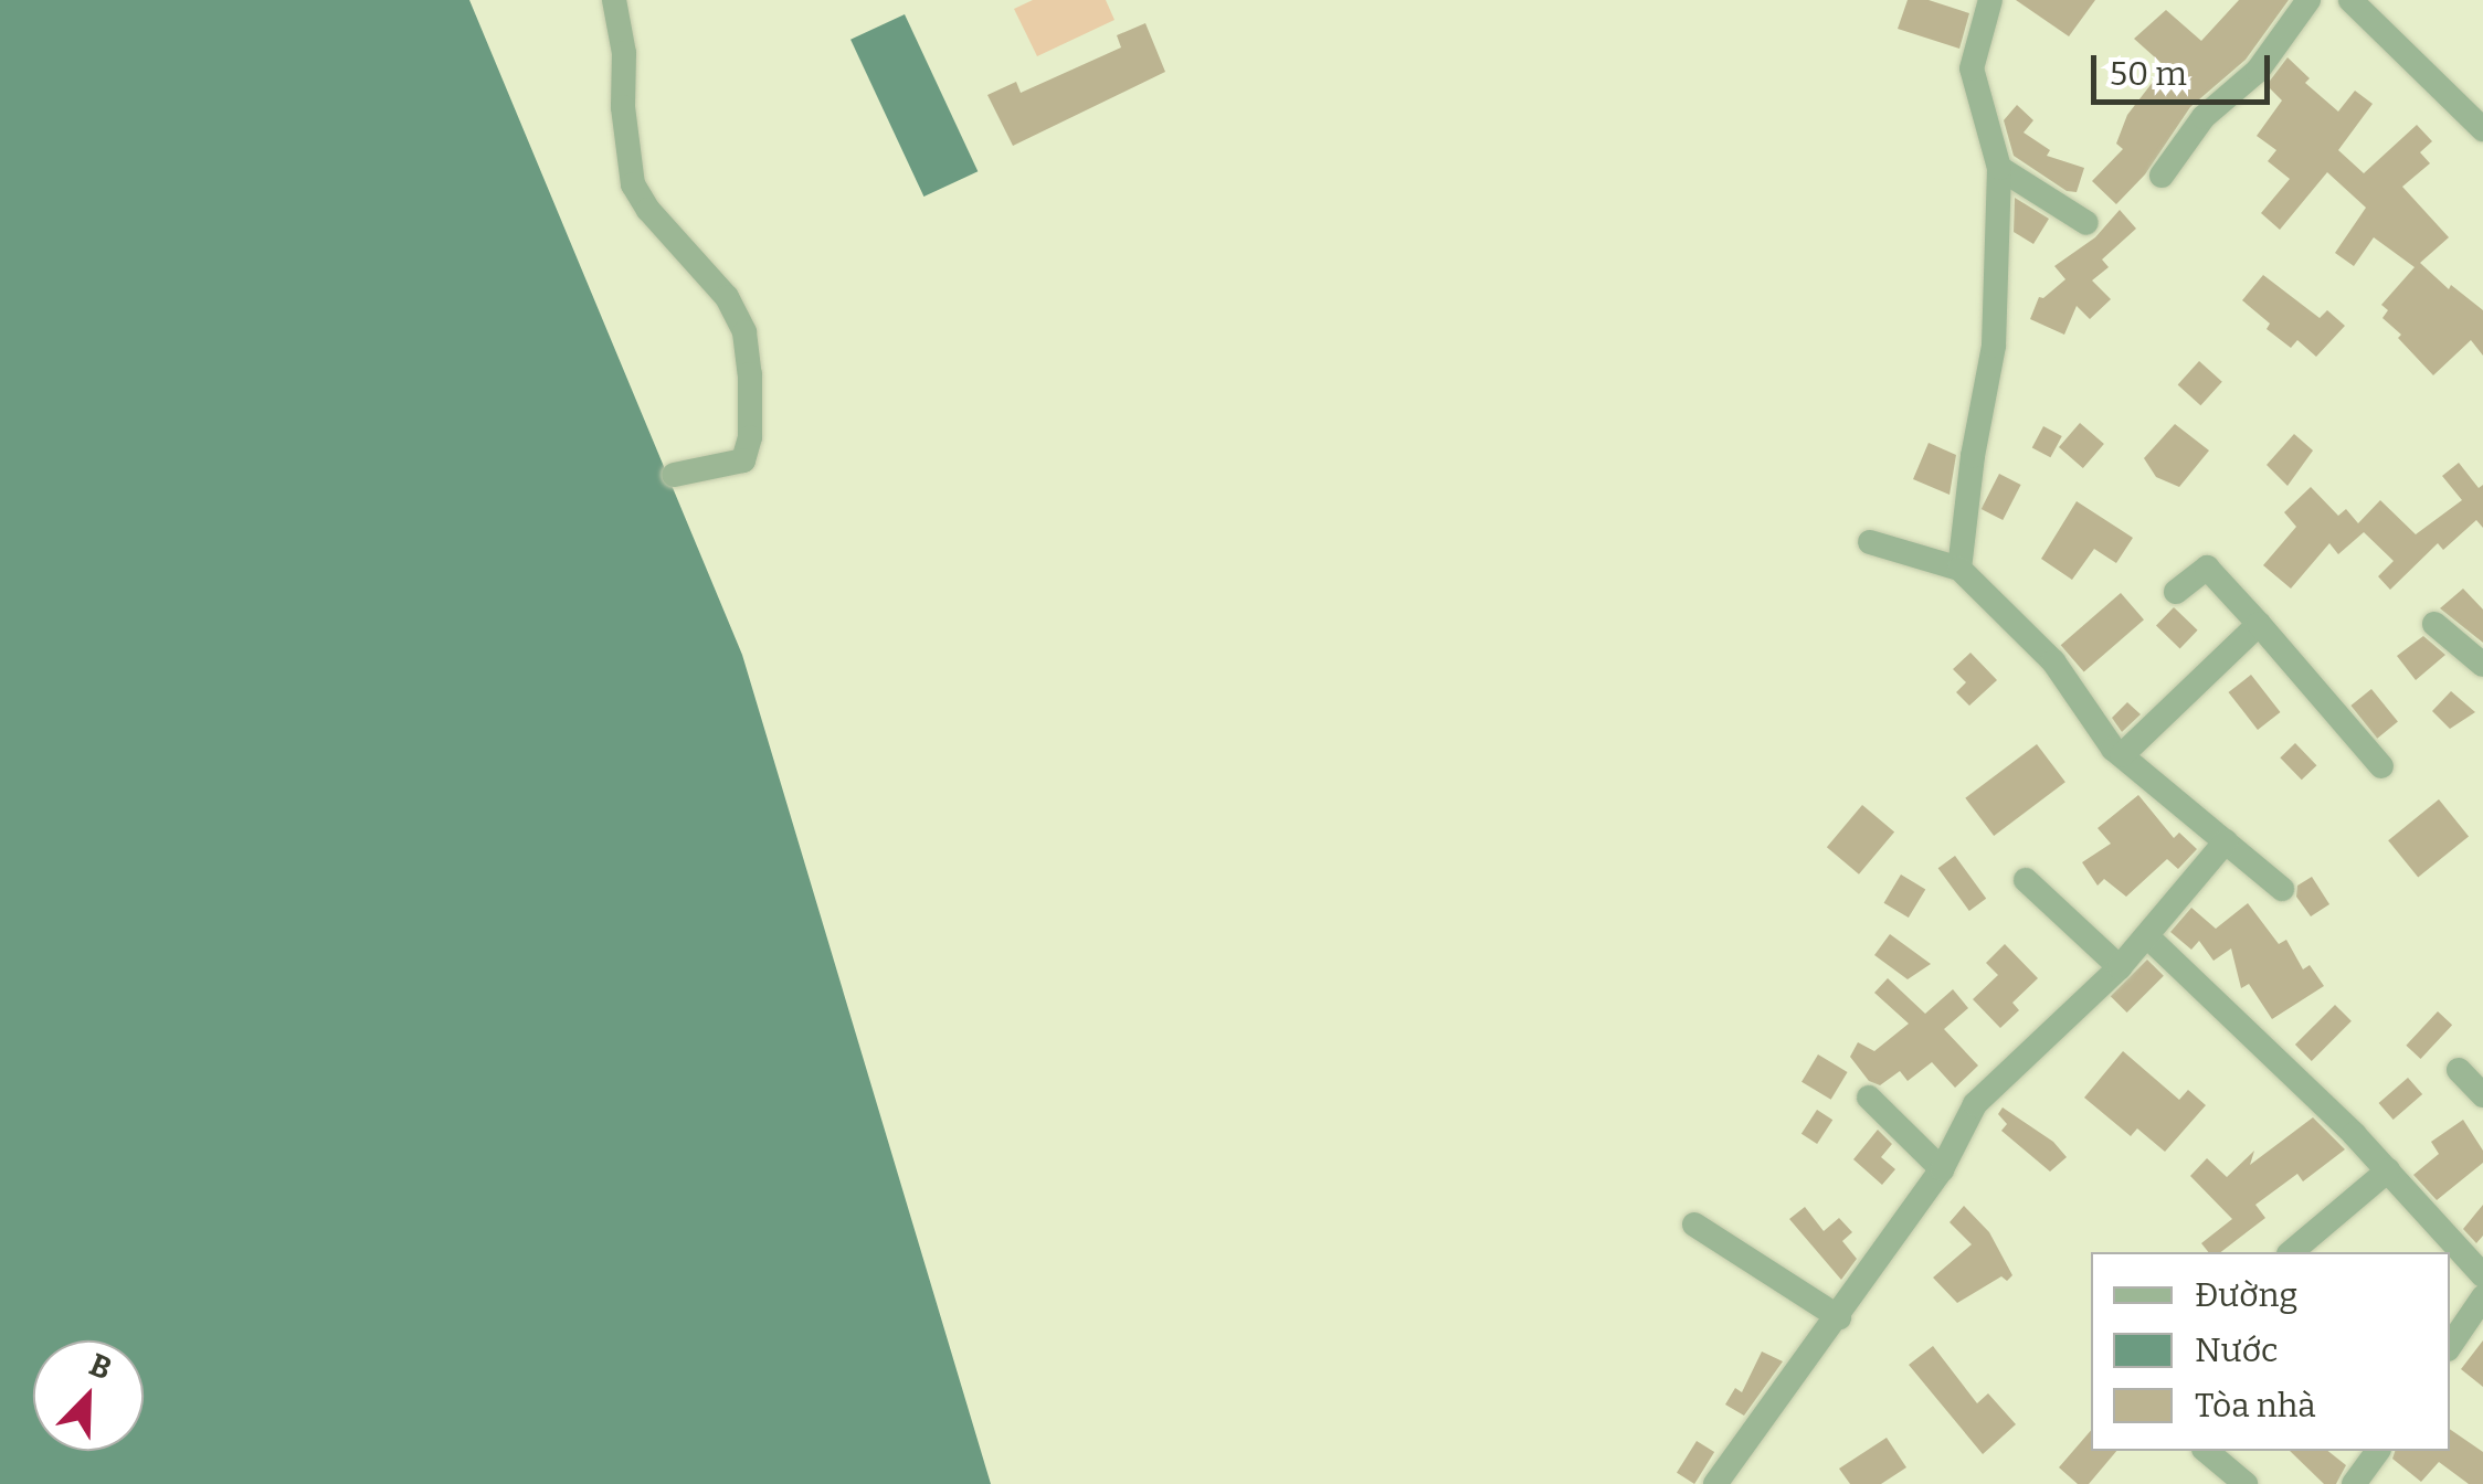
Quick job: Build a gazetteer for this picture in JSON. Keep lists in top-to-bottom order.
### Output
{
  "legend": ["Đường", "Nước", "Tòa nhà"],
  "scale_bar": "50 m",
  "north": "top right"
}
